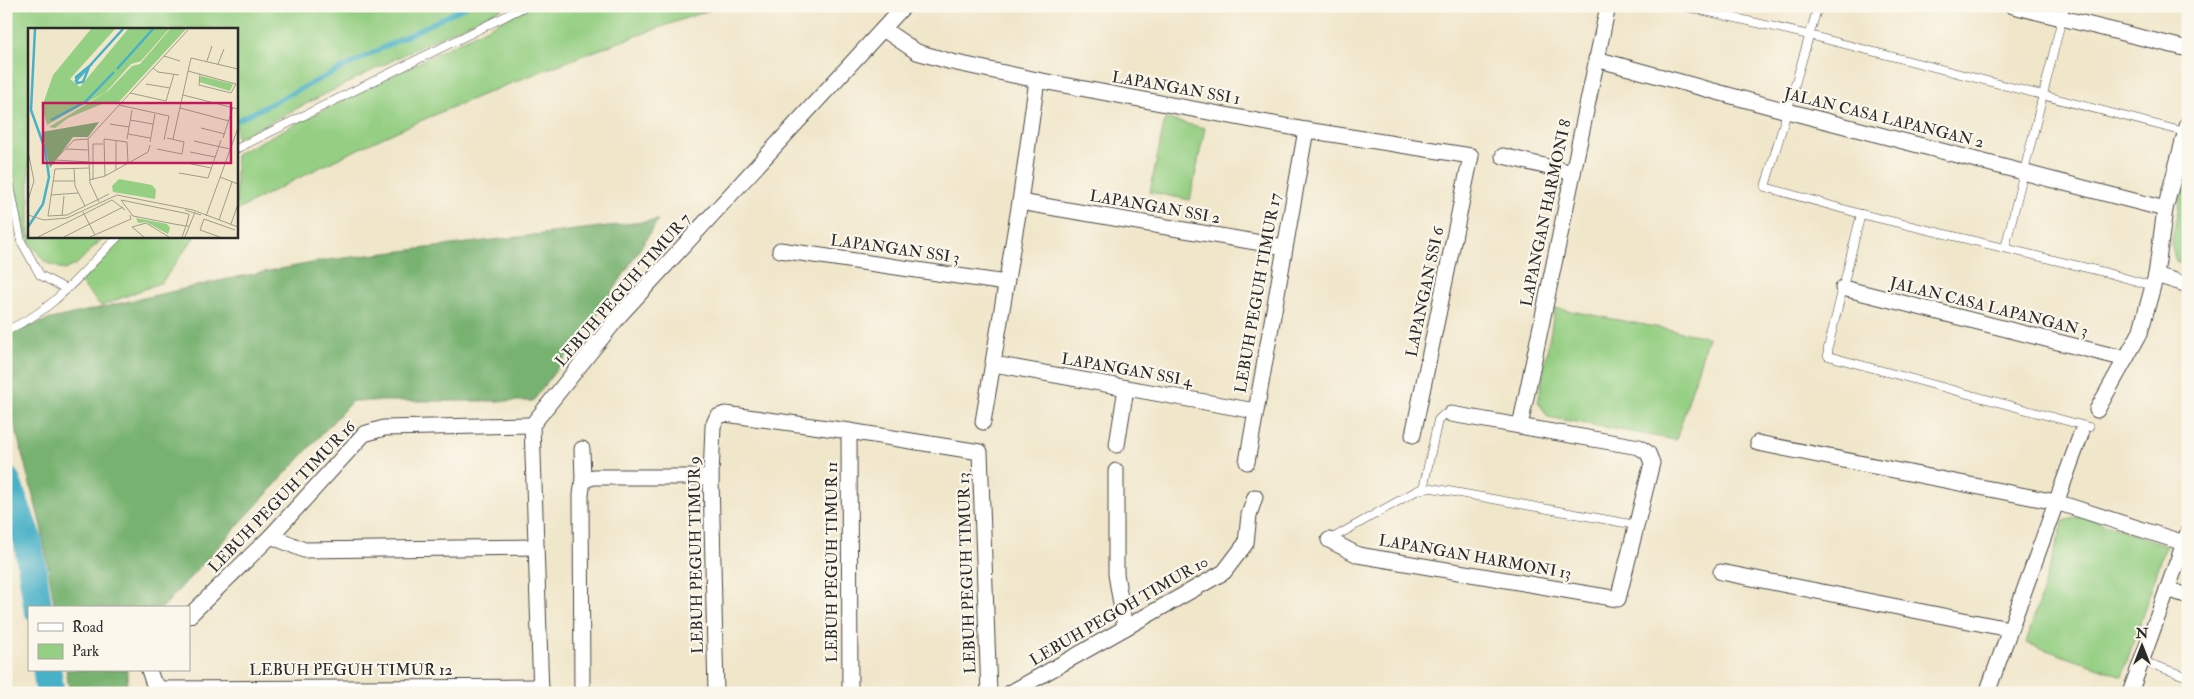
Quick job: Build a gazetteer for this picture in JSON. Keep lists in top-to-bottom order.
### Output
{
  "streets": {
    "street": [
      "LAPANGAN SSI 1",
      "JALAN CASA LAPANGAN 2",
      "LAPANGAN SSI 2",
      "LAPANGAN HARMONI 8",
      "LAPANGAN SSI 3",
      "LEBUH PEGUH TIMUR 7",
      "LAPANGAN SSI 6",
      "LEBUH PEGUH TIMUR 17",
      "JALAN CASA LAPANGAN 3",
      "LAPANGAN SSI 4",
      "LEBUH PEGUH TIMUR 16",
      "LEBUH PEGUH TIMUR 9",
      "LAPANGAN HARMONI 13",
      "LEBUH PEGUH TIMUR 11",
      "LEBUH PEGUH TIMUR 13",
      "LEBUH PEGOH TIMUR 10",
      "LEBUH PEGUH TIMUR 12"
    ]
  },
  "crossings": [
    ["LAPANGAN SSI 1", "LEBUH PEGUH TIMUR 7"],
    ["LAPANGAN SSI 1", "LAPANGAN SSI 6"],
    ["LAPANGAN SSI 1", "LEBUH PEGUH TIMUR 17"],
    ["JALAN CASA LAPANGAN 2", "LAPANGAN HARMONI 8"],
    ["LAPANGAN SSI 2", "LEBUH PEGUH TIMUR 17"],
    ["LEBUH PEGUH TIMUR 7", "LEBUH PEGUH TIMUR 16"],
    ["LEBUH PEGUH TIMUR 17", "LAPANGAN SSI 4"],
    ["LEBUH PEGUH TIMUR 9", "LEBUH PEGUH TIMUR 11"],
    ["LEBUH PEGUH TIMUR 9", "LEBUH PEGUH TIMUR 13"],
    ["LEBUH PEGUH TIMUR 11", "LEBUH PEGUH TIMUR 13"]
  ],
  "legend": ["Road", "Park"],
  "north": "top"
}
